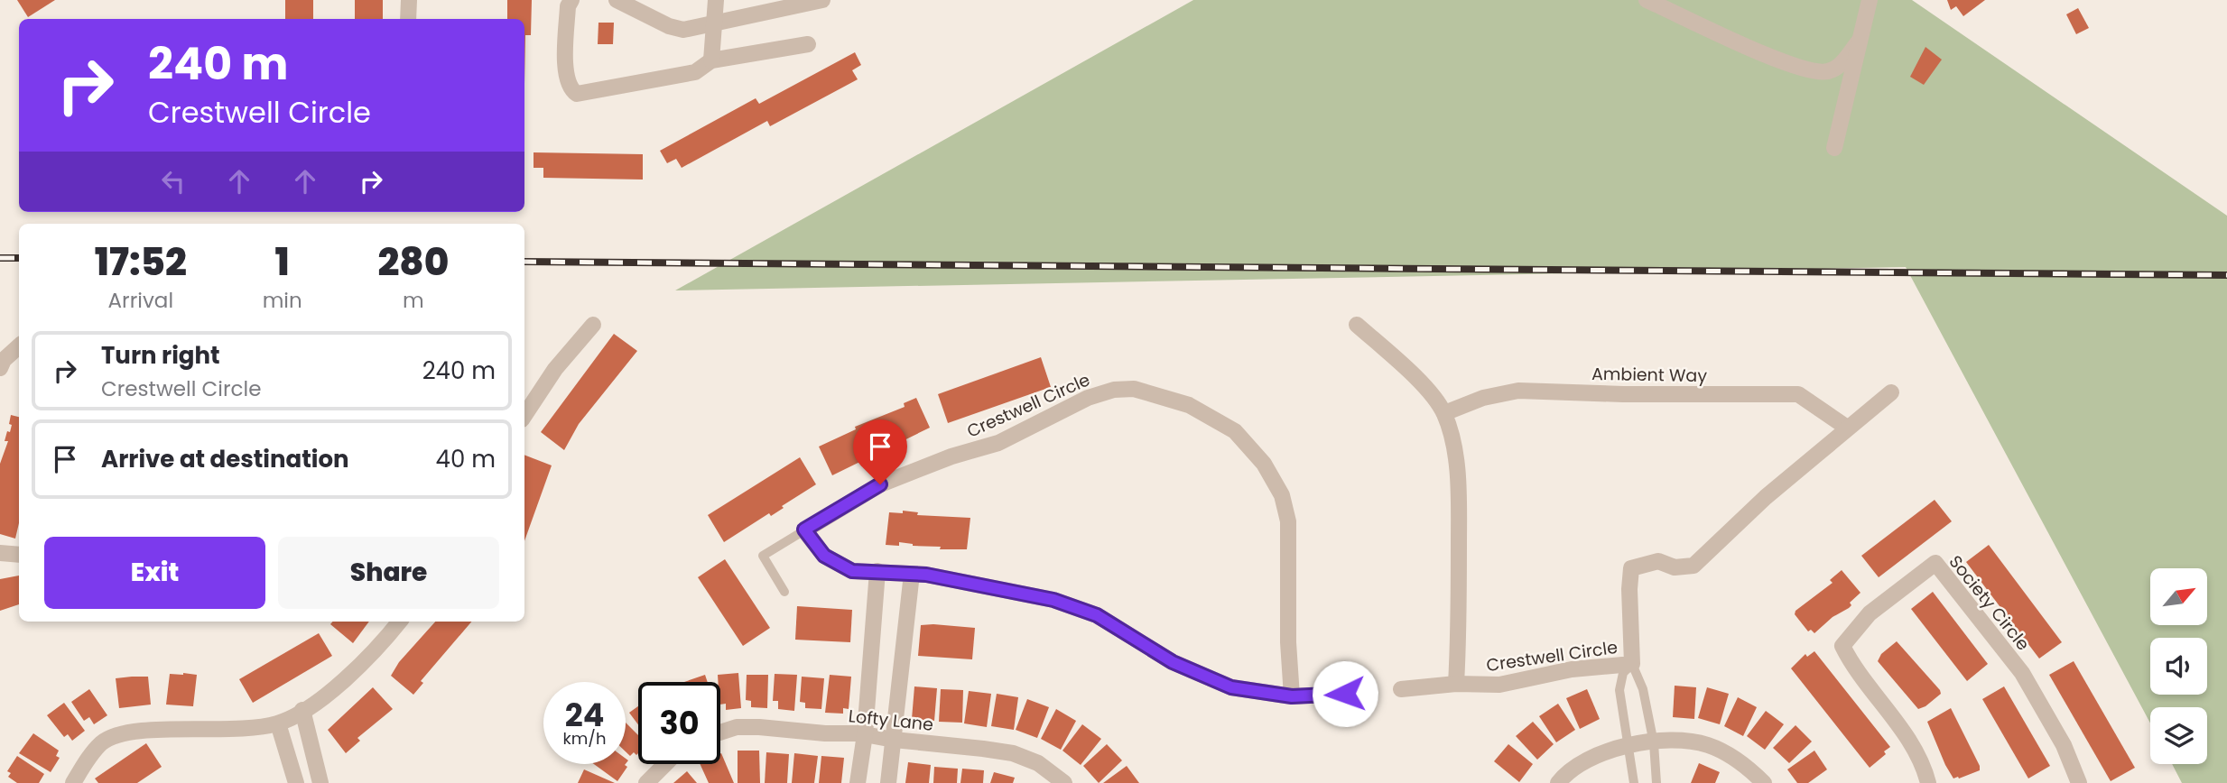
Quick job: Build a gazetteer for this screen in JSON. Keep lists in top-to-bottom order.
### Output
{
  "streets": {
    "street": [
      "Ambient Way",
      "Crestwell Circle",
      "Society Circle",
      "Lofty Lane"
    ]
  },
  "north": "top right",
  "page": {
    "turn": ["240 m", "Crestwell Circle"],
    "eta": [
      "17:52",
      "Arrival",
      "1",
      "min",
      "280",
      "m"
    ],
    "list": [
      {
        "name": "Turn right",
        "note": "Crestwell Circle",
        "value": "240 m"
      },
      {
        "name": "Arrive at destination",
        "value": "40 m"
      }
    ],
    "buttons": ["Exit", "Share"],
    "speed": "24 km/h",
    "limit": "30"
  }
}
